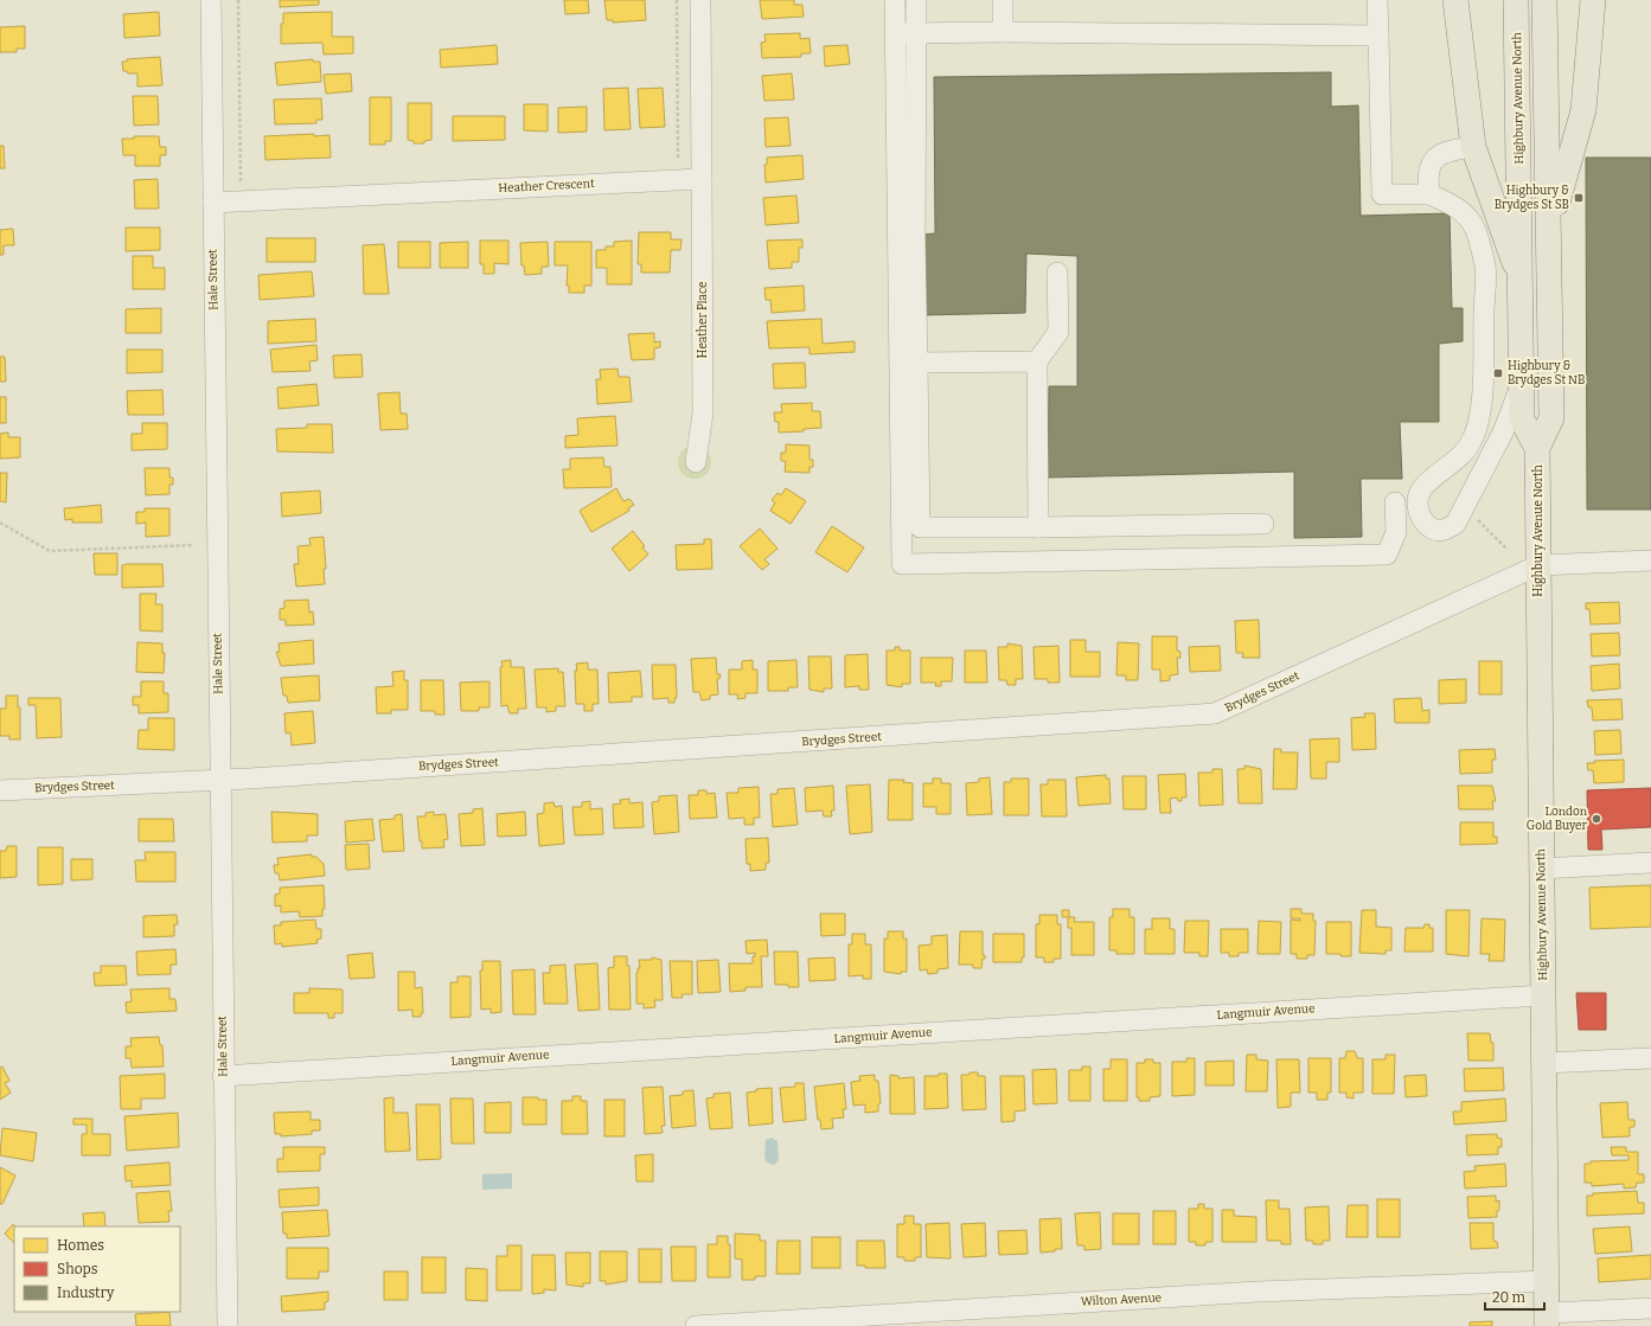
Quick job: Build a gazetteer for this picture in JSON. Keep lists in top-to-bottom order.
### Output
{
  "streets": {
    "main road": ["Highbury Avenue North"],
    "street": [
      "Heather Crescent",
      "Hale Street",
      "Heather Place",
      "Brydges Street",
      "Langmuir Avenue",
      "Wilton Avenue"
    ]
  },
  "crossings": [
    ["Highbury Avenue North", "Brydges Street"],
    ["Highbury Avenue North", "Langmuir Avenue"],
    ["Highbury Avenue North", "Wilton Avenue"],
    ["Heather Crescent", "Hale Street"],
    ["Heather Crescent", "Heather Place"],
    ["Hale Street", "Brydges Street"],
    ["Hale Street", "Langmuir Avenue"]
  ],
  "places": {
    "transit": ["Highbury & Brydges St SB", "Highbury & Brydges St NB"],
    "other": ["London Gold Buyer"]
  },
  "legend": ["Homes", "Shops", "Industry"],
  "scale_bar": "20 m"
}
